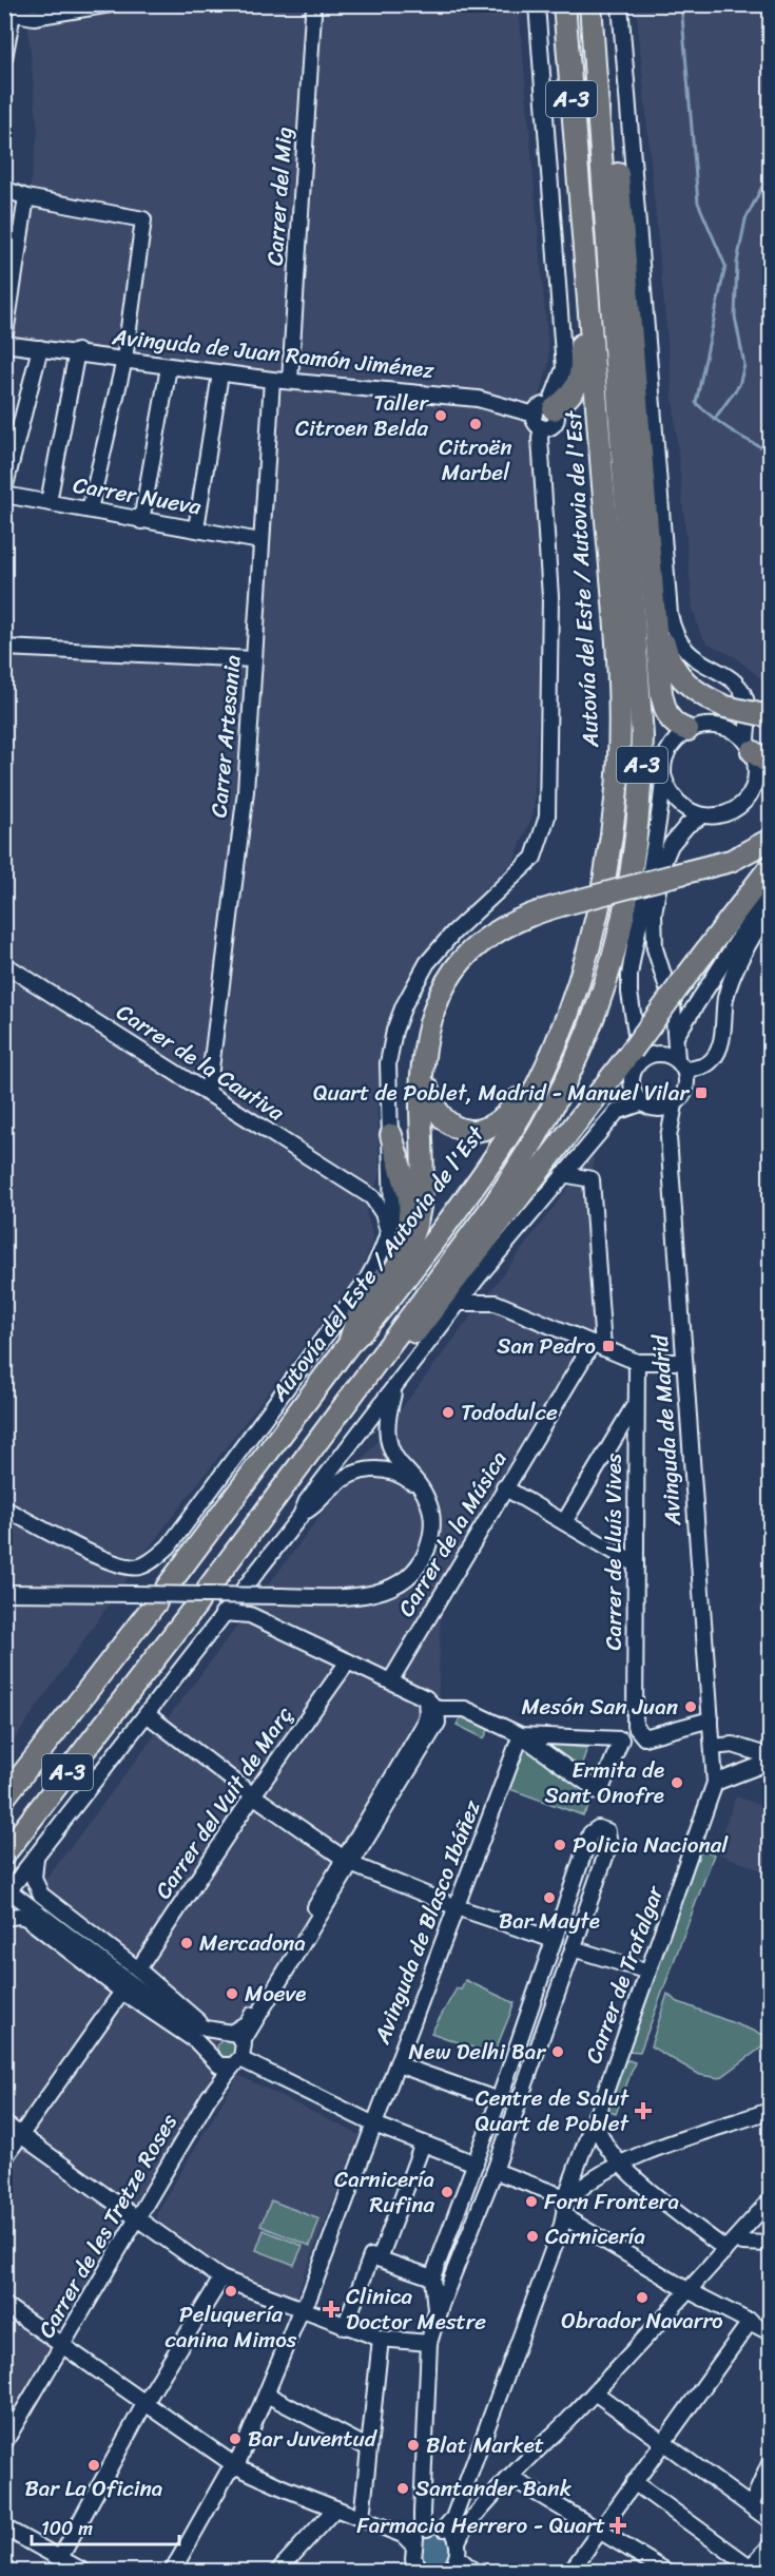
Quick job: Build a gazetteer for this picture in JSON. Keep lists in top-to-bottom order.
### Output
{
  "streets": {
    "highway": ["A-3", "Autovía del Este / Autovia de l'Est"],
    "street": [
      "Carrer del Mig",
      "Avinguda de Juan Ramón Jiménez",
      "Carrer Nueva",
      "Carrer Artesania",
      "Carrer de la Cautiva",
      "Avinguda de Madrid",
      "Carrer de la Música",
      "Carrer de Lluís Vives",
      "Carrer del Vuit de Març",
      "Avinguda de Blasco Ibáñez",
      "Carrer de Trafalgar",
      "Carrer de les Tretze Roses"
    ]
  },
  "crossings": [
    ["Carrer del Mig", "Avinguda de Juan Ramón Jiménez"],
    ["Avinguda de Juan Ramón Jiménez", "Carrer Artesania"],
    ["Carrer Nueva", "Carrer Artesania"],
    ["Carrer Artesania", "Carrer de la Cautiva"],
    ["Avinguda de Madrid", "Carrer de Lluís Vives"],
    ["Avinguda de Madrid", "Carrer de Trafalgar"],
    ["Carrer de Lluís Vives", "Carrer de Trafalgar"]
  ],
  "places": {
    "other": [
      "Taller Citroen Belda",
      "Citroën Marbel",
      "Tododulce",
      "Mesón San Juan",
      "Ermita de Sant Onofre",
      "Policia Nacional",
      "Bar Mayte",
      "Mercadona",
      "Moeve",
      "New Delhi Bar",
      "Carnicería Rufina",
      "Forn Frontera",
      "Carnicería",
      "Peluquería canina Mimos",
      "Obrador Navarro",
      "Bar Juventud",
      "Blat Market",
      "Bar La Oficina",
      "Santander Bank"
    ],
    "transit": ["Quart de Poblet, Madrid - Manuel Vilar", "San Pedro"],
    "health": ["Centre de Salut Quart de Poblet", "Clinica Doctor Mestre", "Farmacia Herrero - Quart"]
  },
  "scale_bar": "100 m"
}
